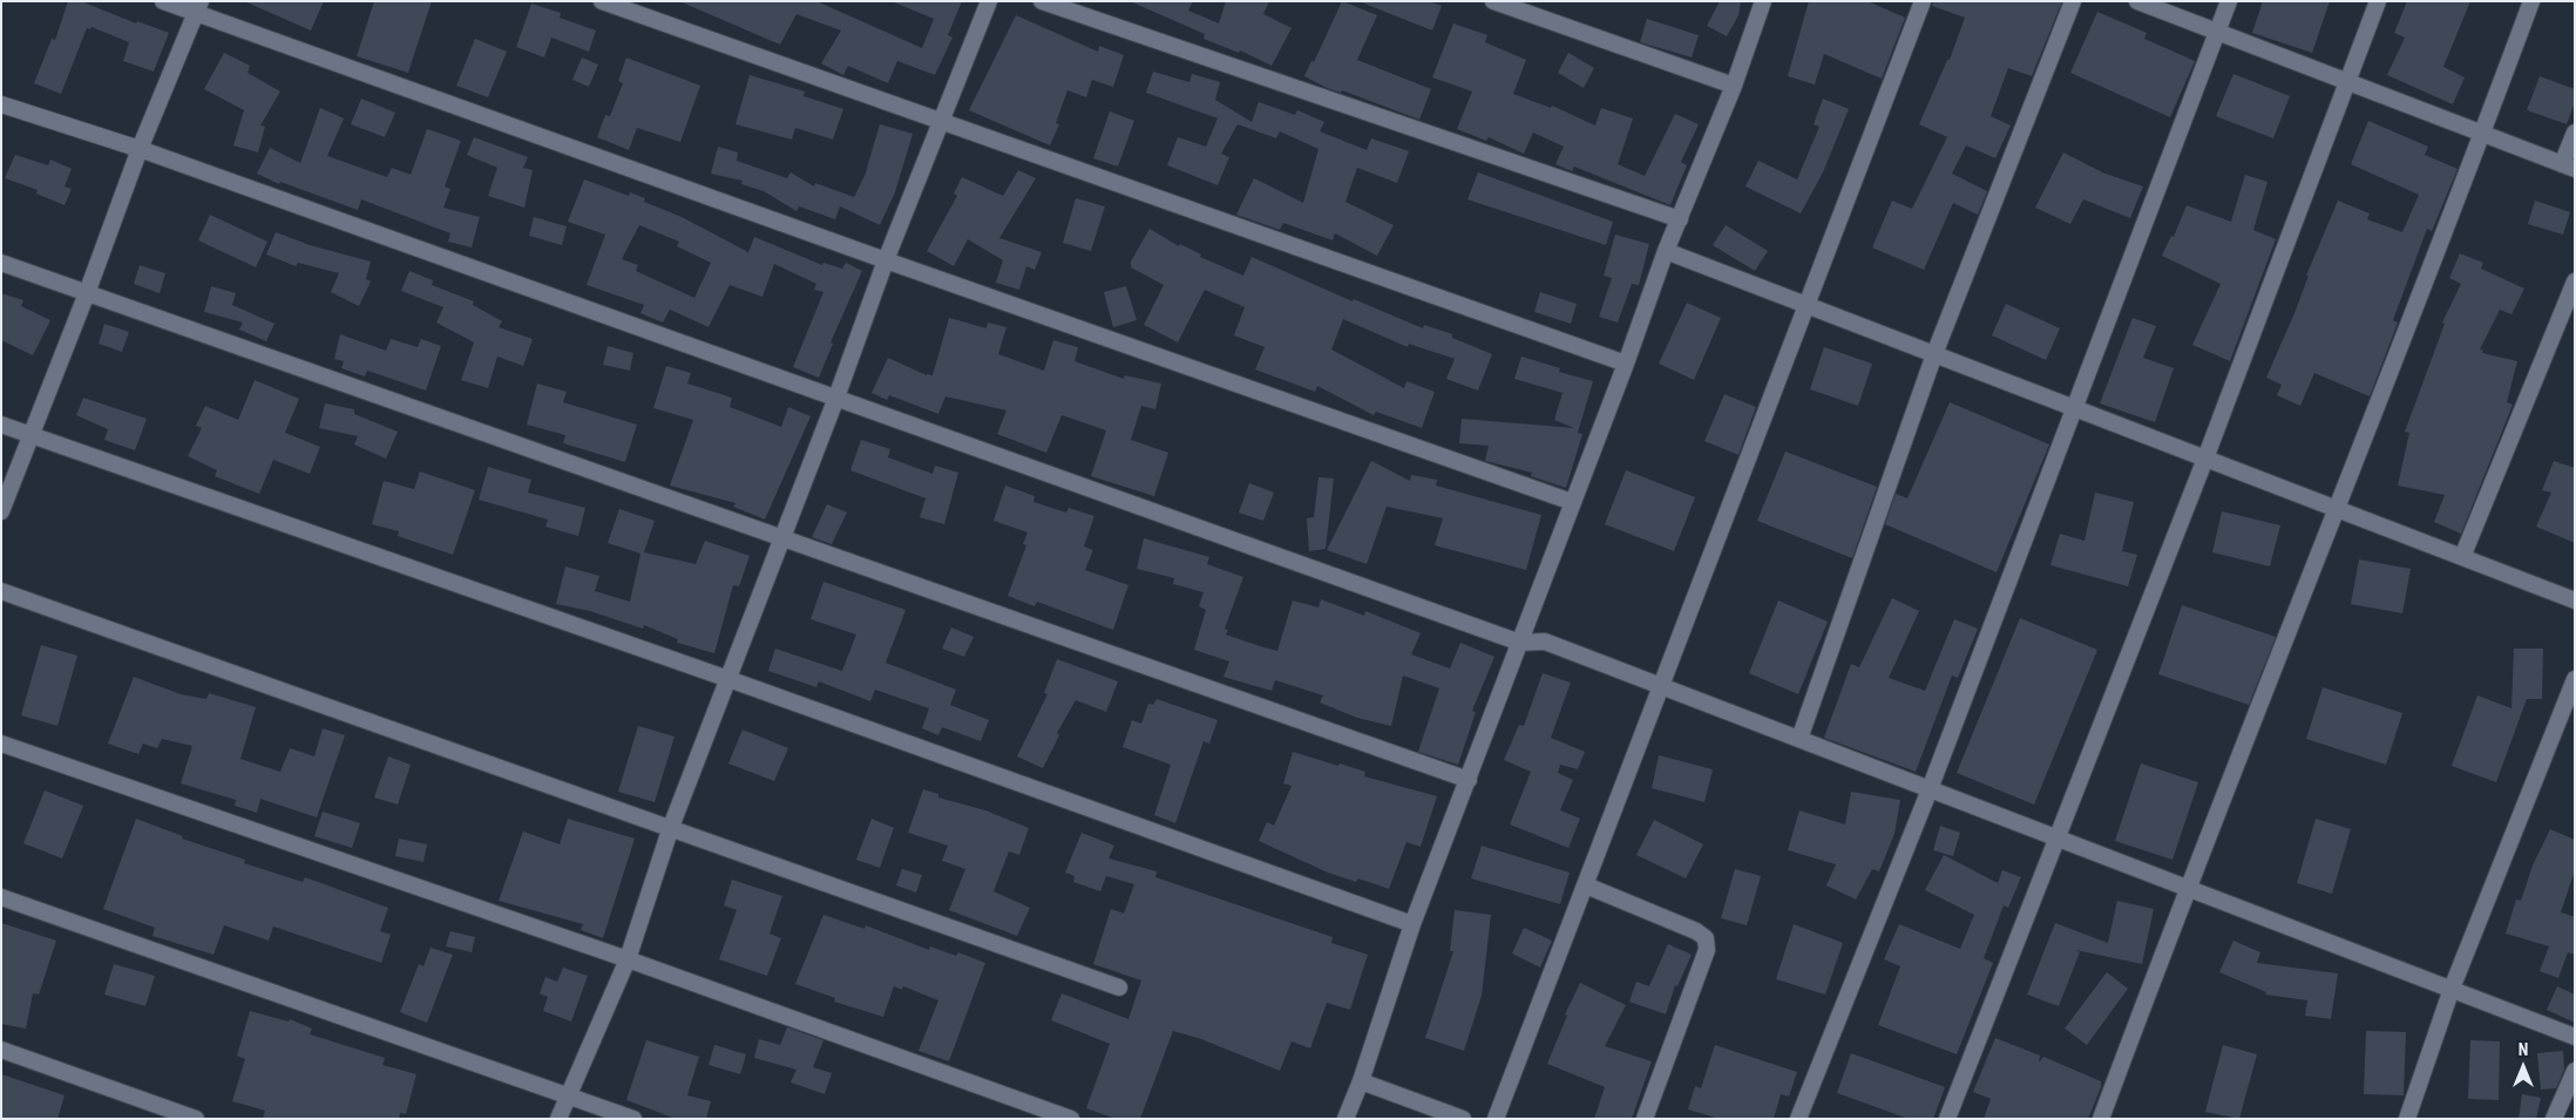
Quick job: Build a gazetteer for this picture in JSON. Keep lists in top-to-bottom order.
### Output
{
  "north": "top"
}
